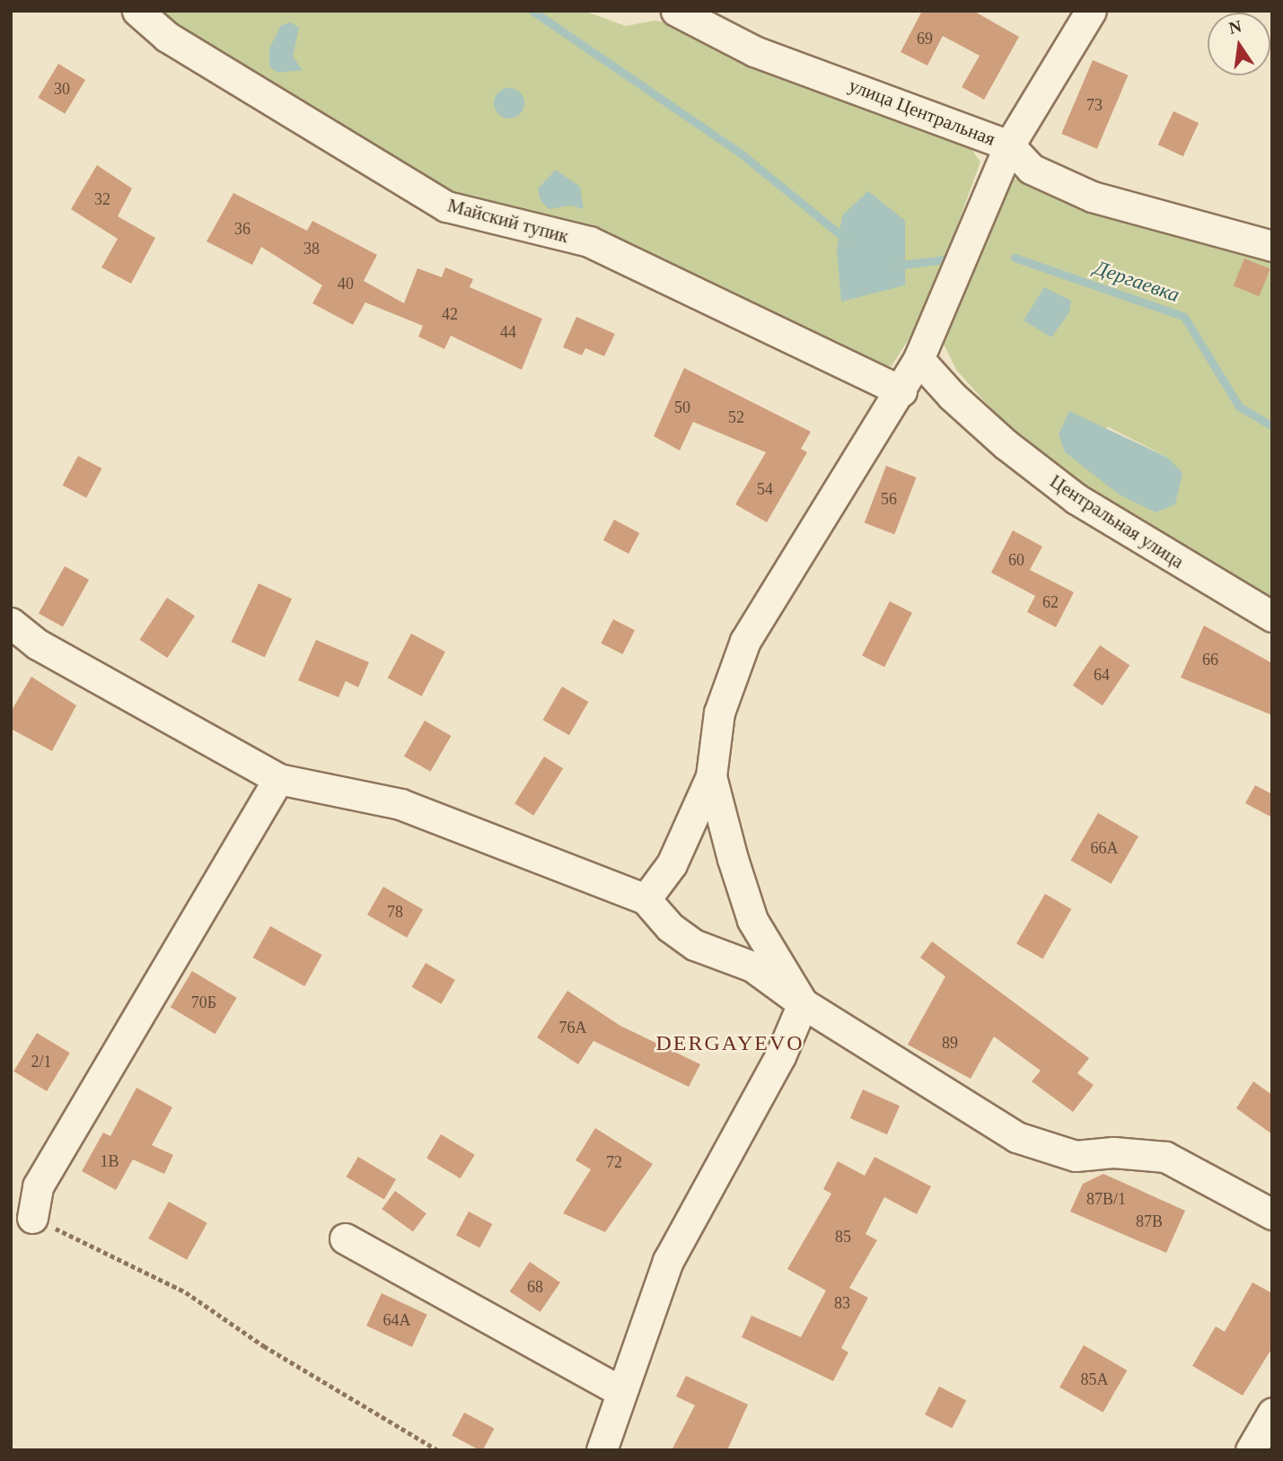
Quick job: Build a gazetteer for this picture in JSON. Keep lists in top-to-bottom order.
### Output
{
  "streets": {
    "street": ["улица Центральная", "Майский тупик", "Центральная улица"]
  },
  "districts": ["DERGAYEVO"],
  "water": ["Дергаевка"],
  "house_numbers": [
    "69",
    "30",
    "73",
    "32",
    "36",
    "38",
    "40",
    "42",
    "44",
    "50",
    "52",
    "54",
    "56",
    "60",
    "62",
    "66",
    "64",
    "66А",
    "78",
    "70Б",
    "76А",
    "89",
    "2/1",
    "1В",
    "72",
    "87В/1",
    "87В",
    "85",
    "68",
    "83",
    "64А",
    "85А"
  ],
  "north": "top"
}
